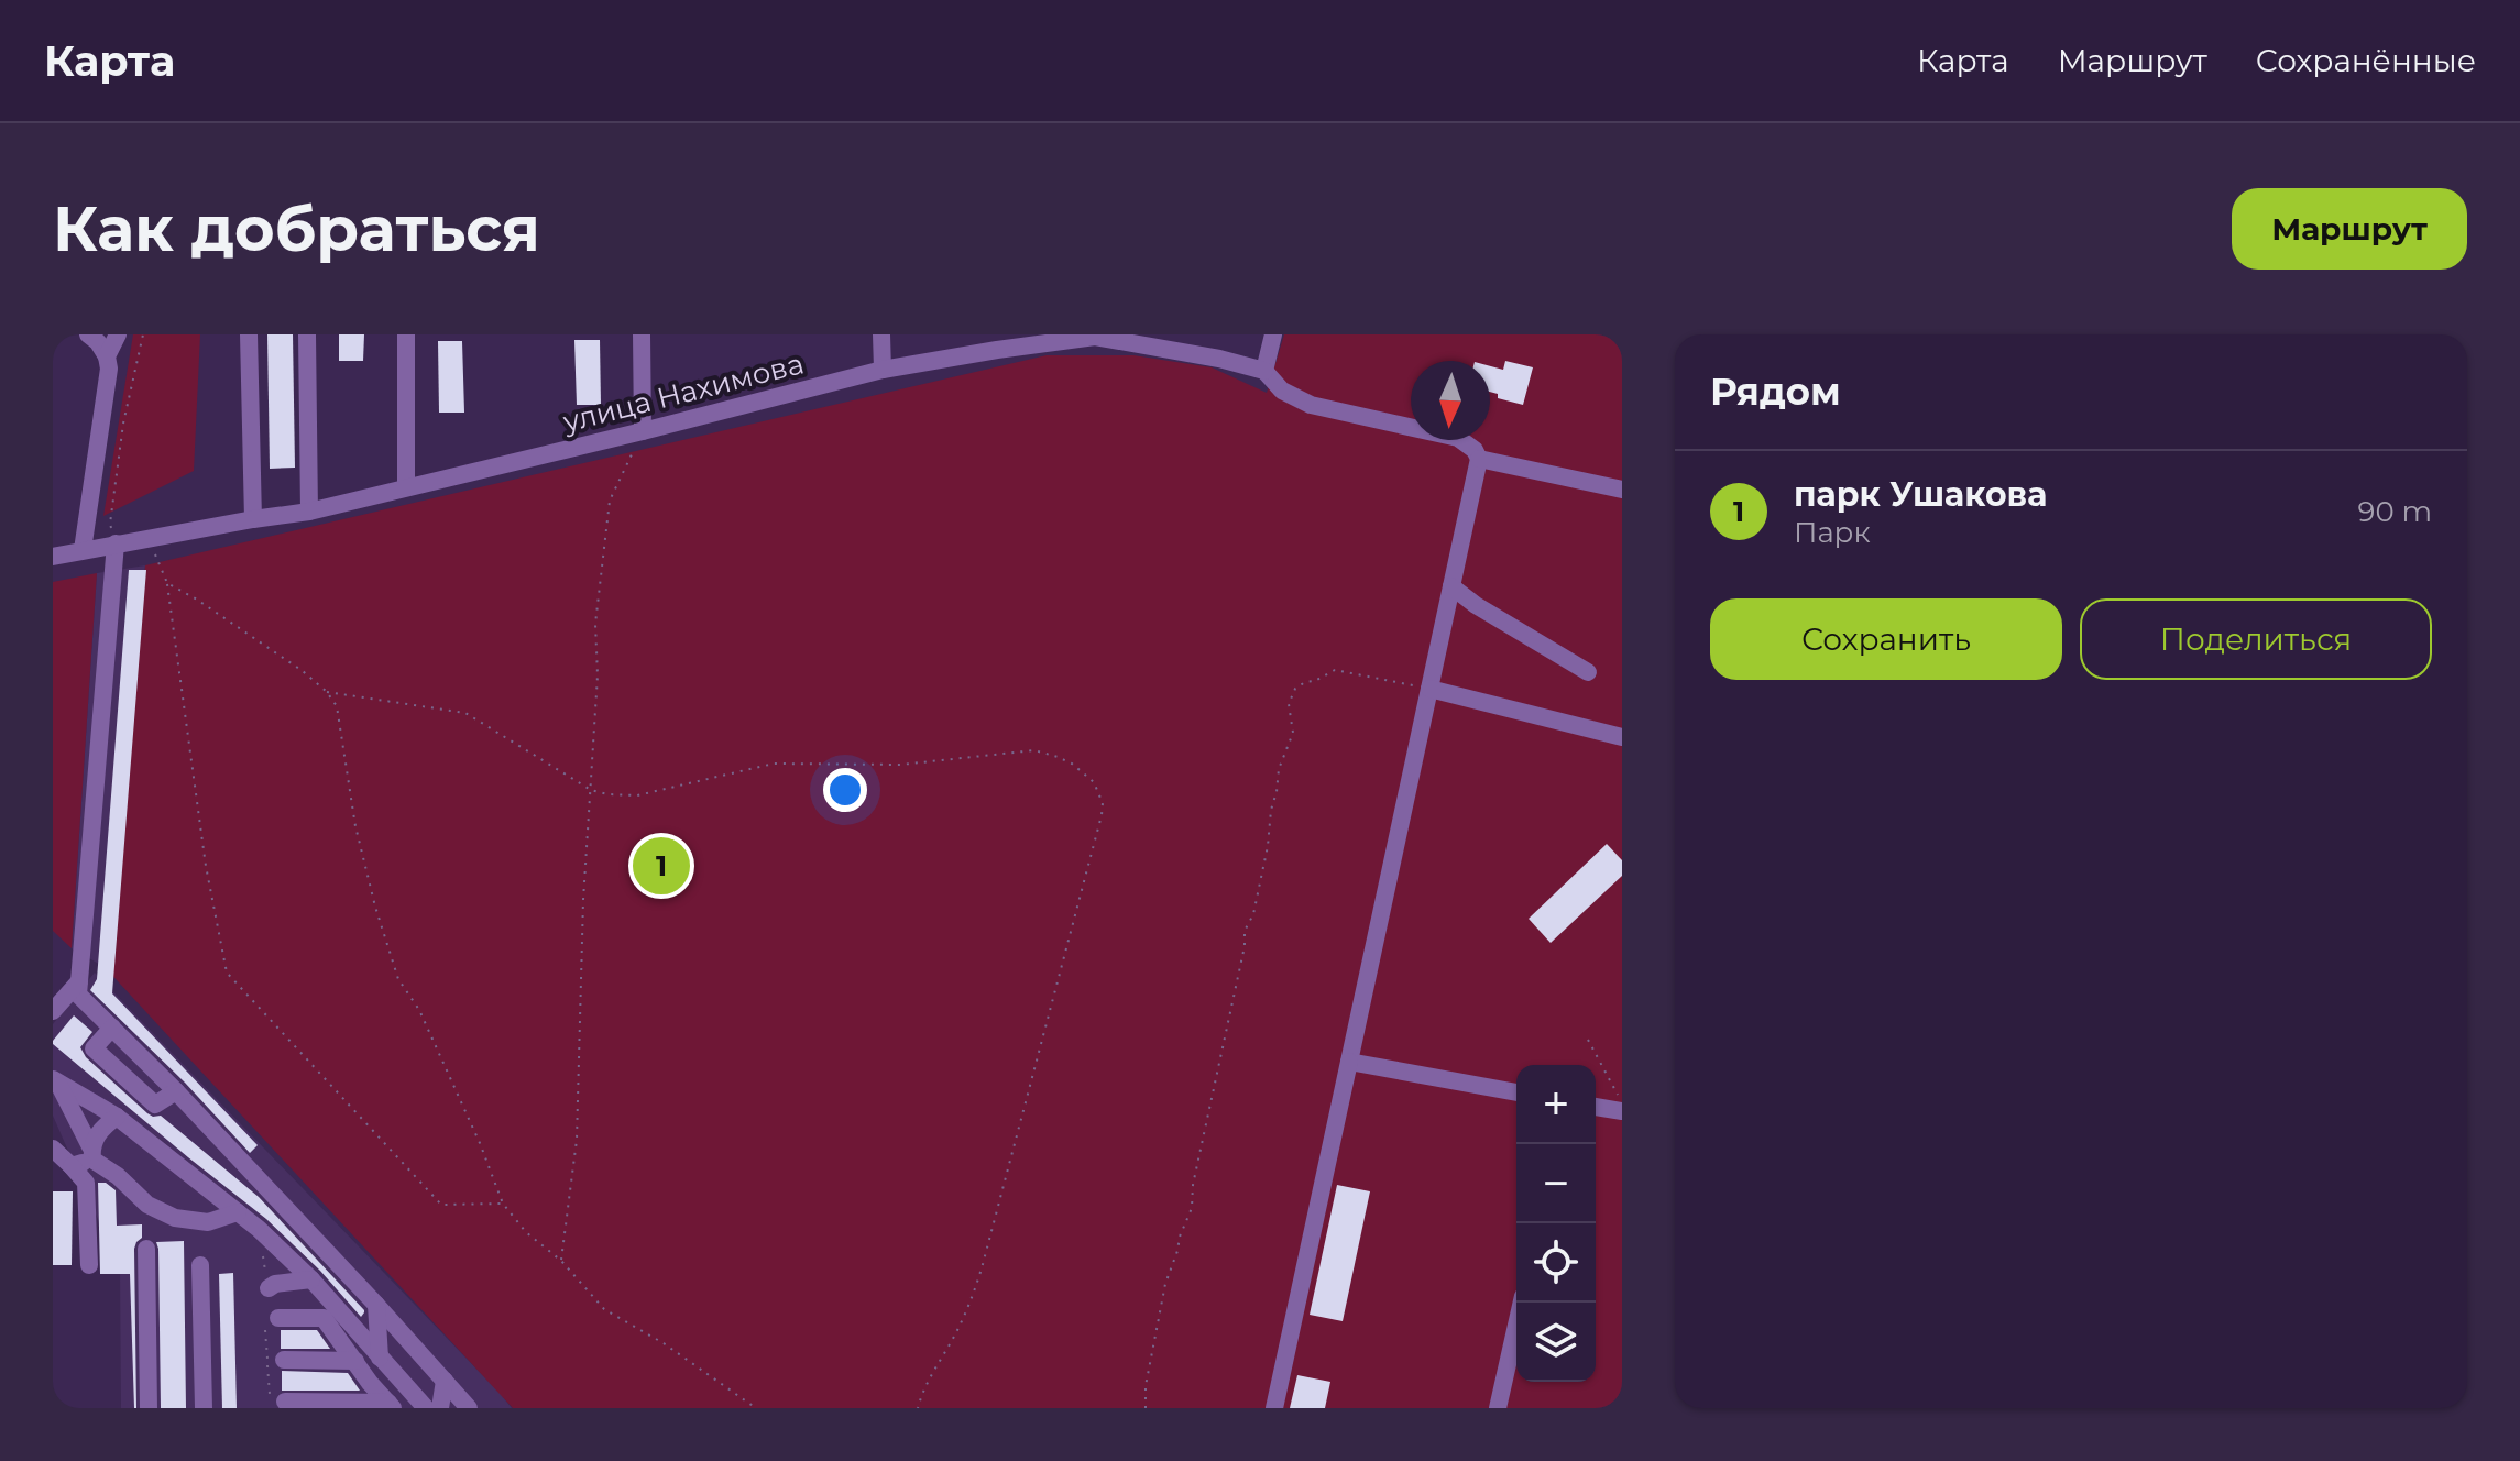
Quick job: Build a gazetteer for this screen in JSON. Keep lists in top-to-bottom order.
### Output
{
  "streets": {
    "street": ["улица Нахимова"]
  },
  "north": "bottom",
  "page": {
    "header": "Карта",
    "nav": ["Карта", "Маршрут", "Сохранённые"],
    "buttons": [
      "Маршрут",
      ["Сохранить", "Поделиться"]
    ],
    "title": "Как добраться",
    "heading": "Рядом",
    "list": [
      {
        "mark": "1",
        "name": "парк Ушакова",
        "note": "Парк",
        "value": "90 m"
      }
    ],
    "pins": "1",
    "map_buttons": ["+", "−"]
  }
}
